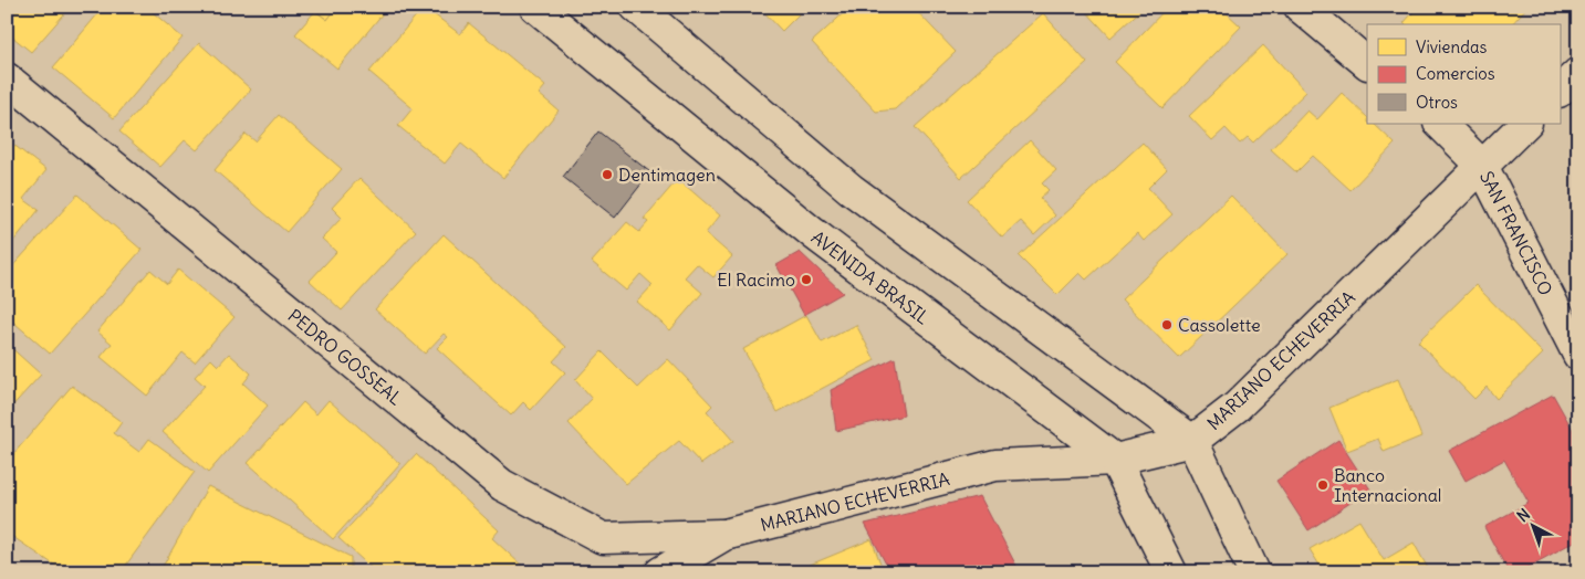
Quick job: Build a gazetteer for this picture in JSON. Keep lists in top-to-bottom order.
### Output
{
  "streets": {
    "street": [
      "SAN FRANCISCO",
      "AVENIDA BRASIL",
      "PEDRO GOSSEAL",
      "MARIANO ECHEVERRIA"
    ]
  },
  "crossings": [
    ["SAN FRANCISCO", "MARIANO ECHEVERRIA"],
    ["AVENIDA BRASIL", "MARIANO ECHEVERRIA"],
    ["PEDRO GOSSEAL", "MARIANO ECHEVERRIA"]
  ],
  "places": [
    "Dentimagen",
    "El Racimo",
    "Cassolette",
    "Banco Internacional"
  ],
  "legend": ["Viviendas", "Comercios", "Otros"],
  "north": "top left"
}
